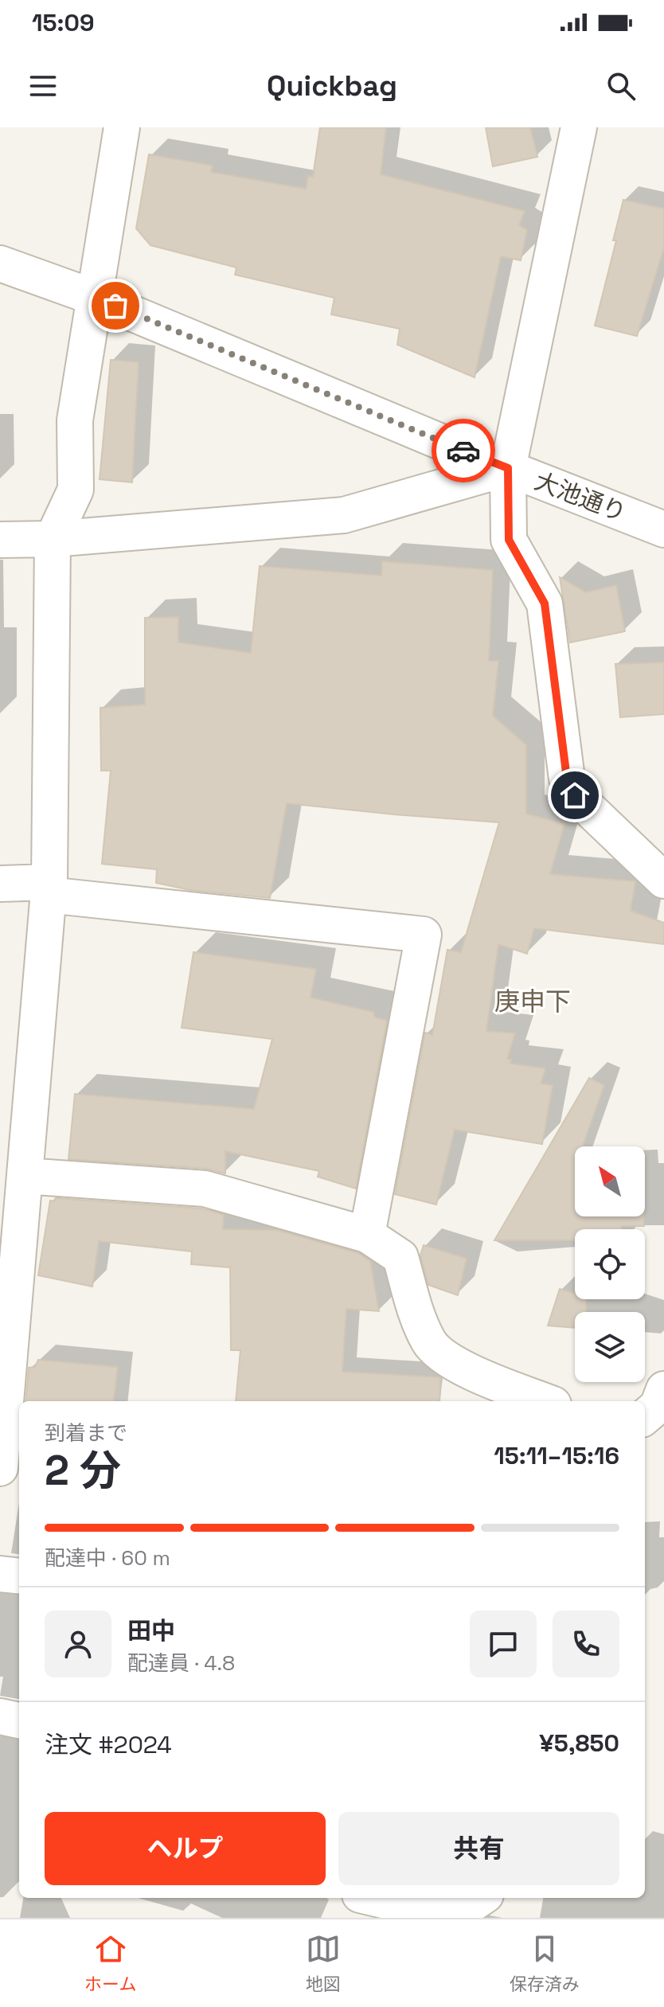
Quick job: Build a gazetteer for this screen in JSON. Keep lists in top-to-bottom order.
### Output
{
  "streets": {
    "street": ["大池通り"]
  },
  "districts": ["庚申下"],
  "north": "top left",
  "page": {
    "status": "15:09",
    "header": "Quickbag",
    "heading": ["2 分", "到着まで", "15:11–15:16"],
    "panel": [
      "田中",
      "配達員 · 4.8",
      "注文 #2024",
      "¥5,850"
    ],
    "bar": "配達中 · 60 m",
    "buttons": ["ヘルプ", "共有"],
    "tabs": ["ホーム", "地図", "保存済み"]
  }
}
